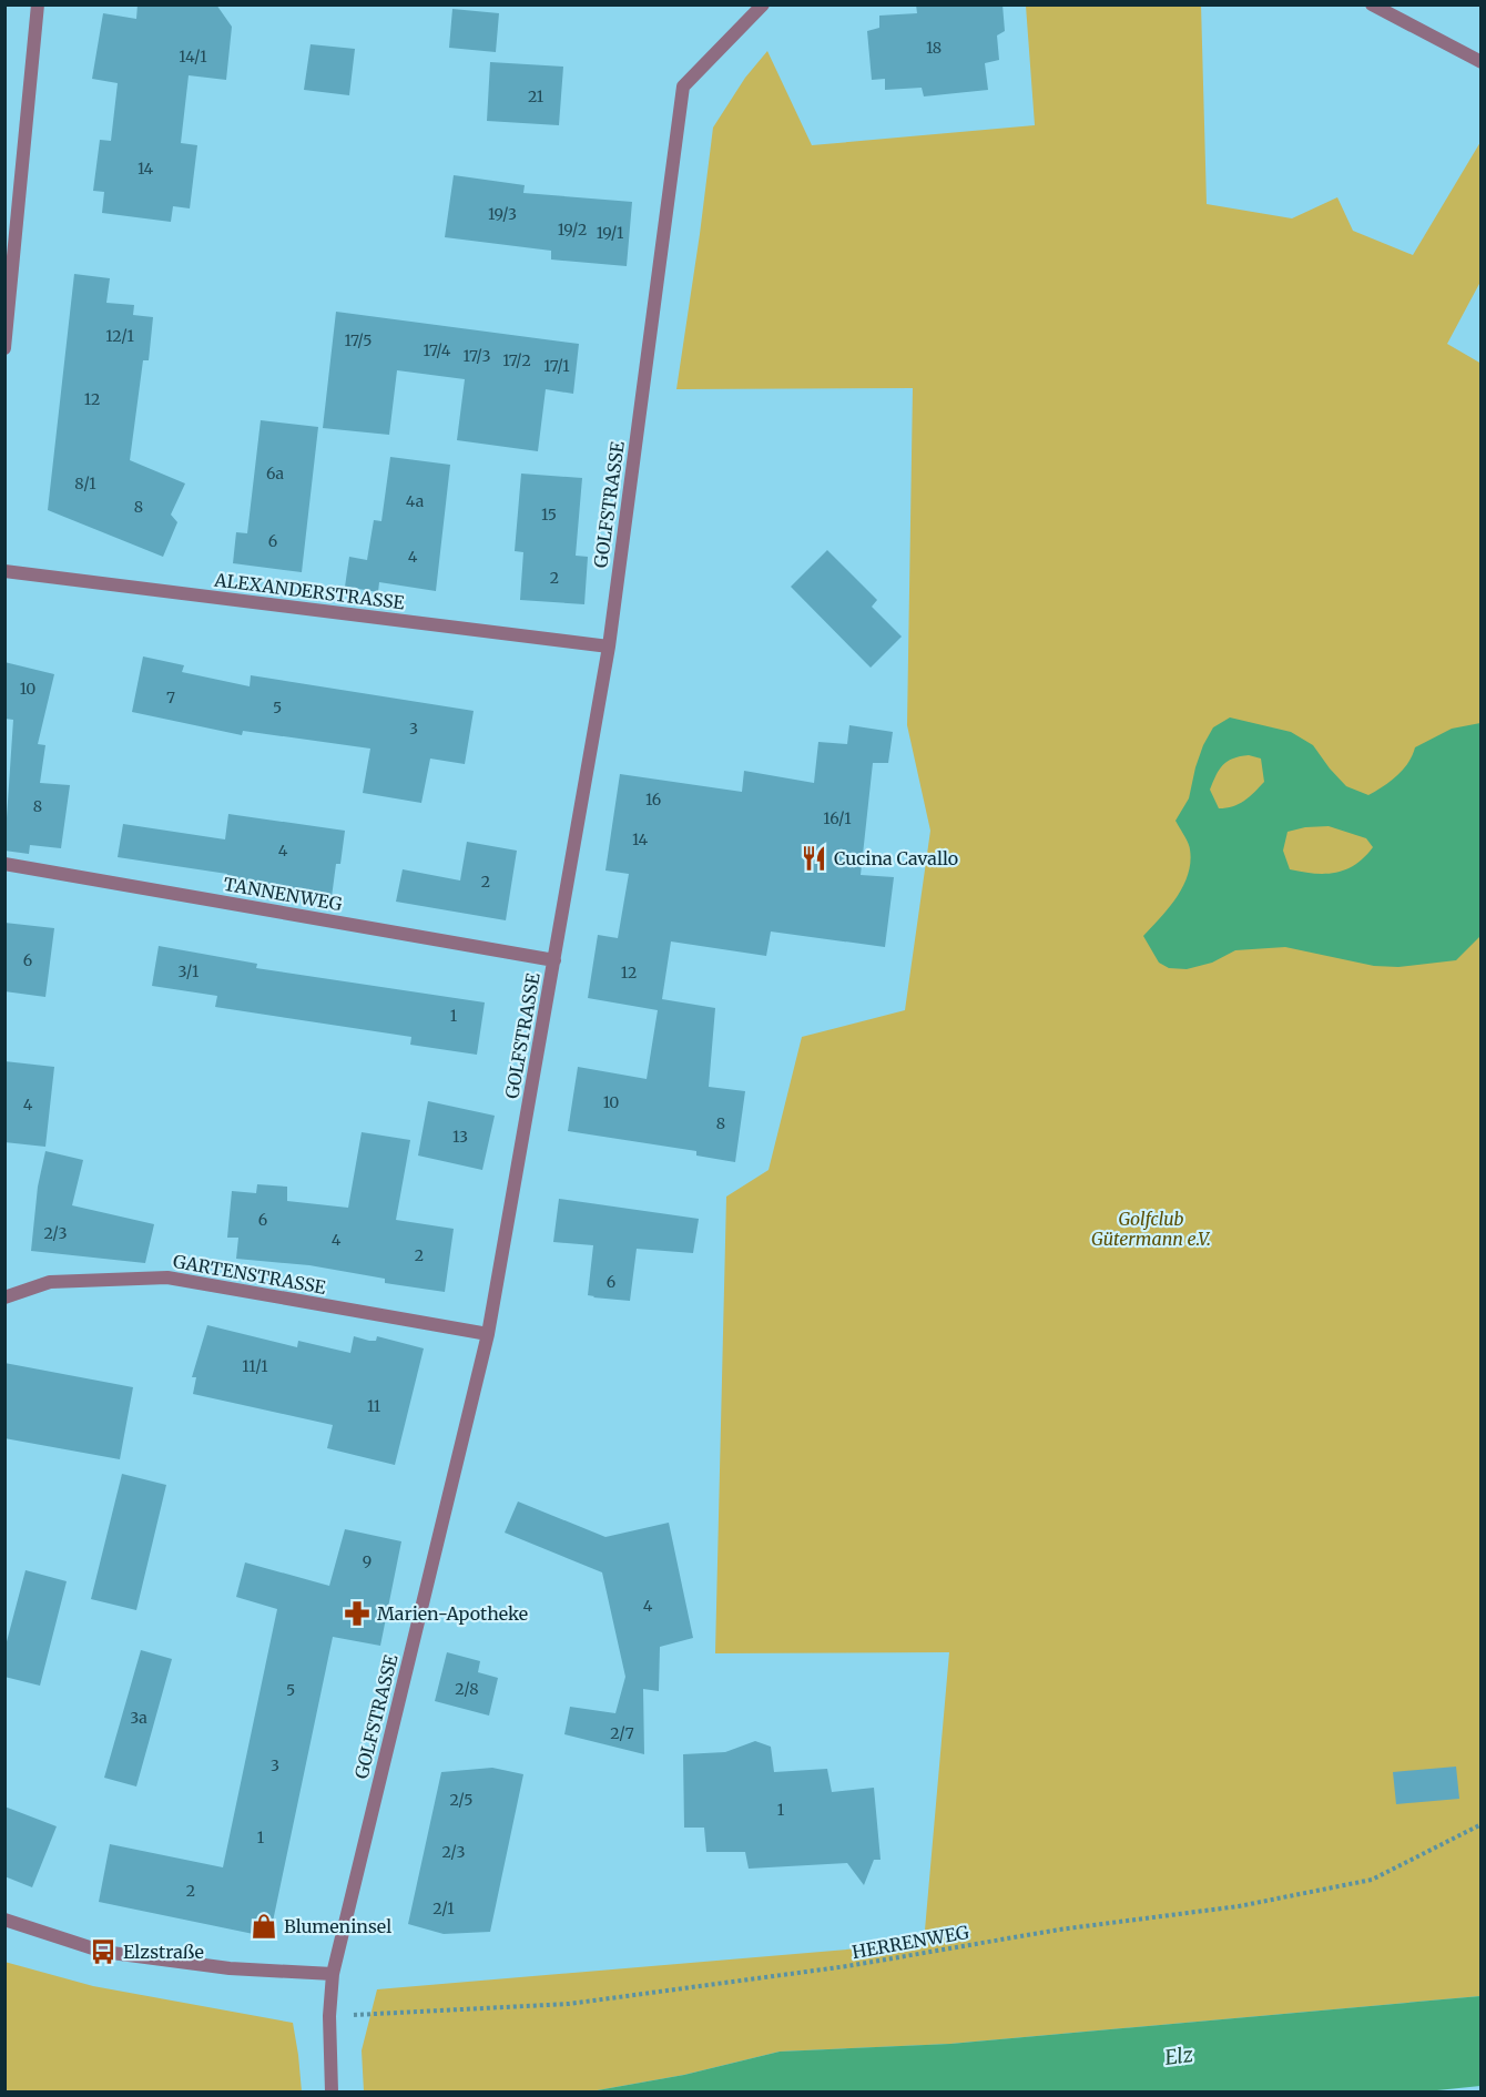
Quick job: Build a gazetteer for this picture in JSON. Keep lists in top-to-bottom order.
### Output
{
  "streets": {
    "street": [
      "GOLFSTRASSE",
      "ALEXANDERSTRASSE",
      "TANNENWEG",
      "GARTENSTRASSE"
    ],
    "path": ["HERRENWEG"]
  },
  "crossings": [
    ["GOLFSTRASSE", "ALEXANDERSTRASSE"],
    ["GOLFSTRASSE", "TANNENWEG"],
    ["GOLFSTRASSE", "GARTENSTRASSE"],
    ["GOLFSTRASSE", "HERRENWEG"]
  ],
  "water": ["Elz"],
  "parks": ["Golfclub Gütermann e.V."],
  "places": {
    "restaurant": ["Cucina Cavallo"],
    "pharmacy": ["Marien-Apotheke"],
    "shop": ["Blumeninsel"],
    "bus stop": ["Elzstraße"]
  },
  "house_numbers": [
    "18",
    "14/1",
    "21",
    "14",
    "19/3",
    "19/2",
    "19/1",
    "12/1",
    "17/5",
    "17/4",
    "17/3",
    "17/2",
    "17/1",
    "12",
    "6a",
    "8/1",
    "4a",
    "8",
    "15",
    "6",
    "4",
    "2",
    "10",
    "7",
    "5",
    "3",
    "16",
    "8",
    "16/1",
    "14",
    "4",
    "2",
    "6",
    "3/1",
    "12",
    "1",
    "10",
    "4",
    "8",
    "13",
    "6",
    "2/3",
    "4",
    "2",
    "6",
    "11/1",
    "11",
    "9",
    "4",
    "2/8",
    "5",
    "3a",
    "2/7",
    "3",
    "2/5",
    "1",
    "1",
    "2/3",
    "2",
    "2/1"
  ]
}
